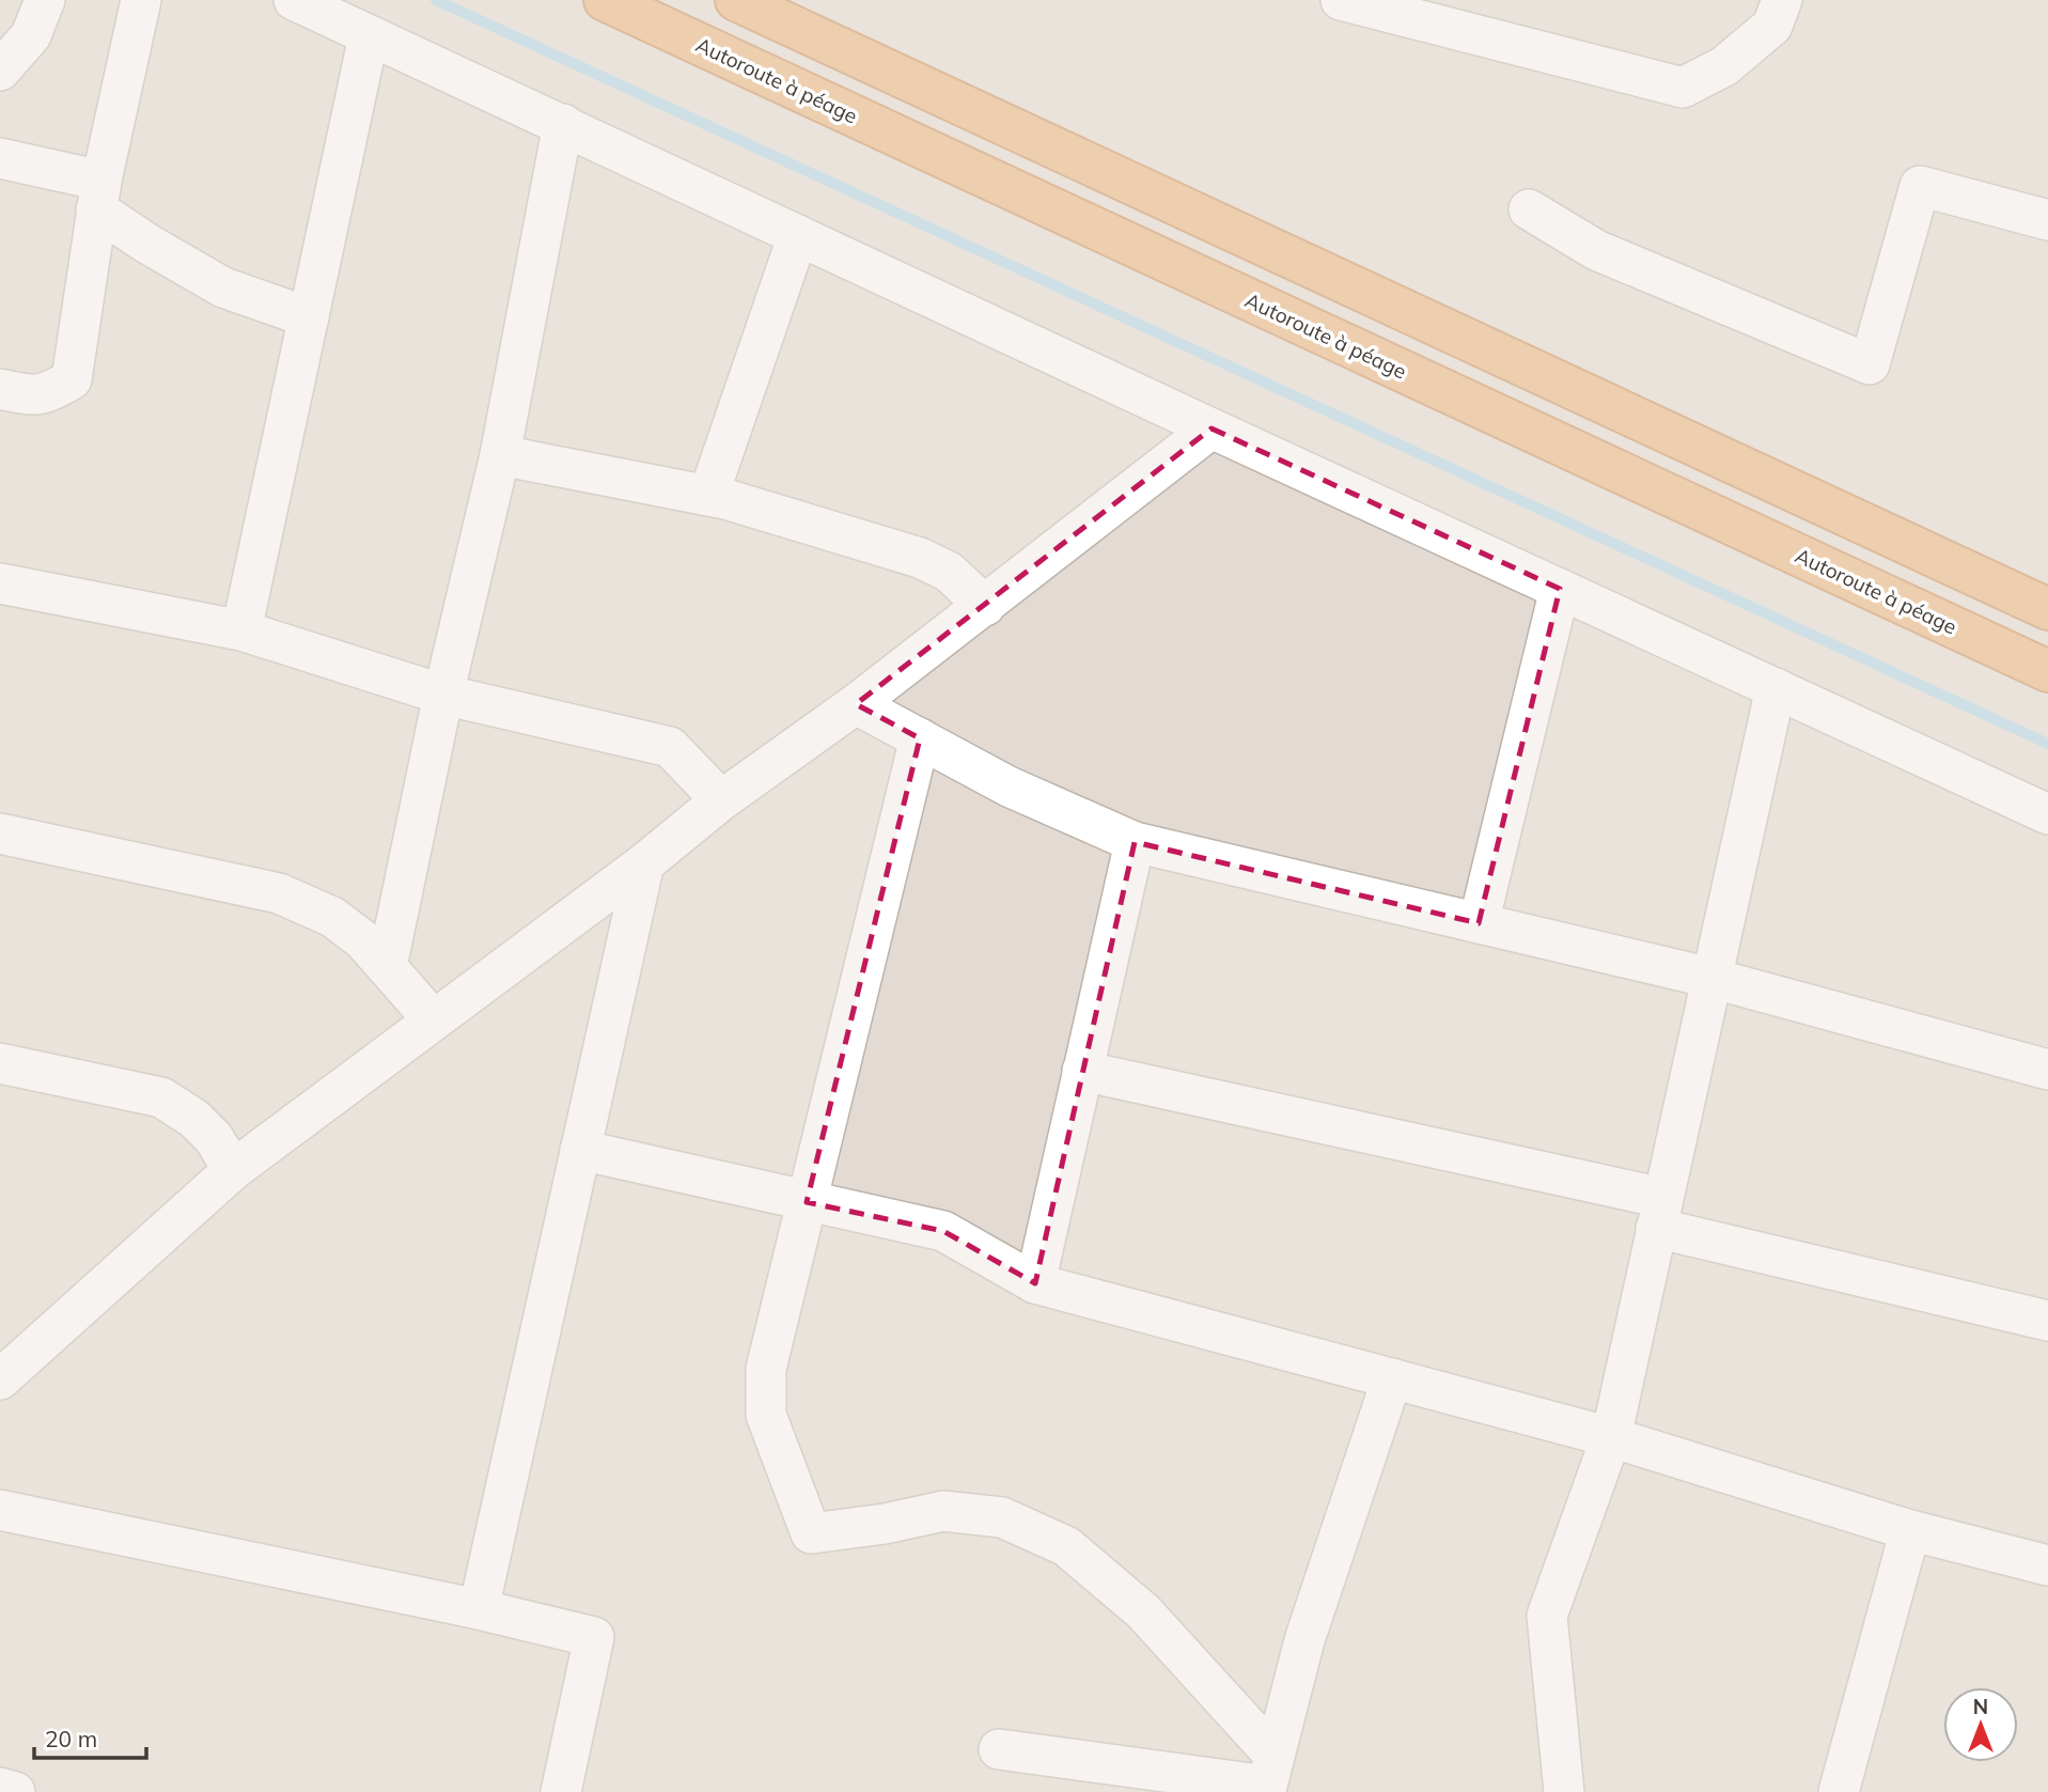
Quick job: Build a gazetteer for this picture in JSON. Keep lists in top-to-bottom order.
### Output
{
  "streets": {
    "highway": ["Autoroute à péage"]
  },
  "scale_bar": "20 m",
  "north": "top"
}
